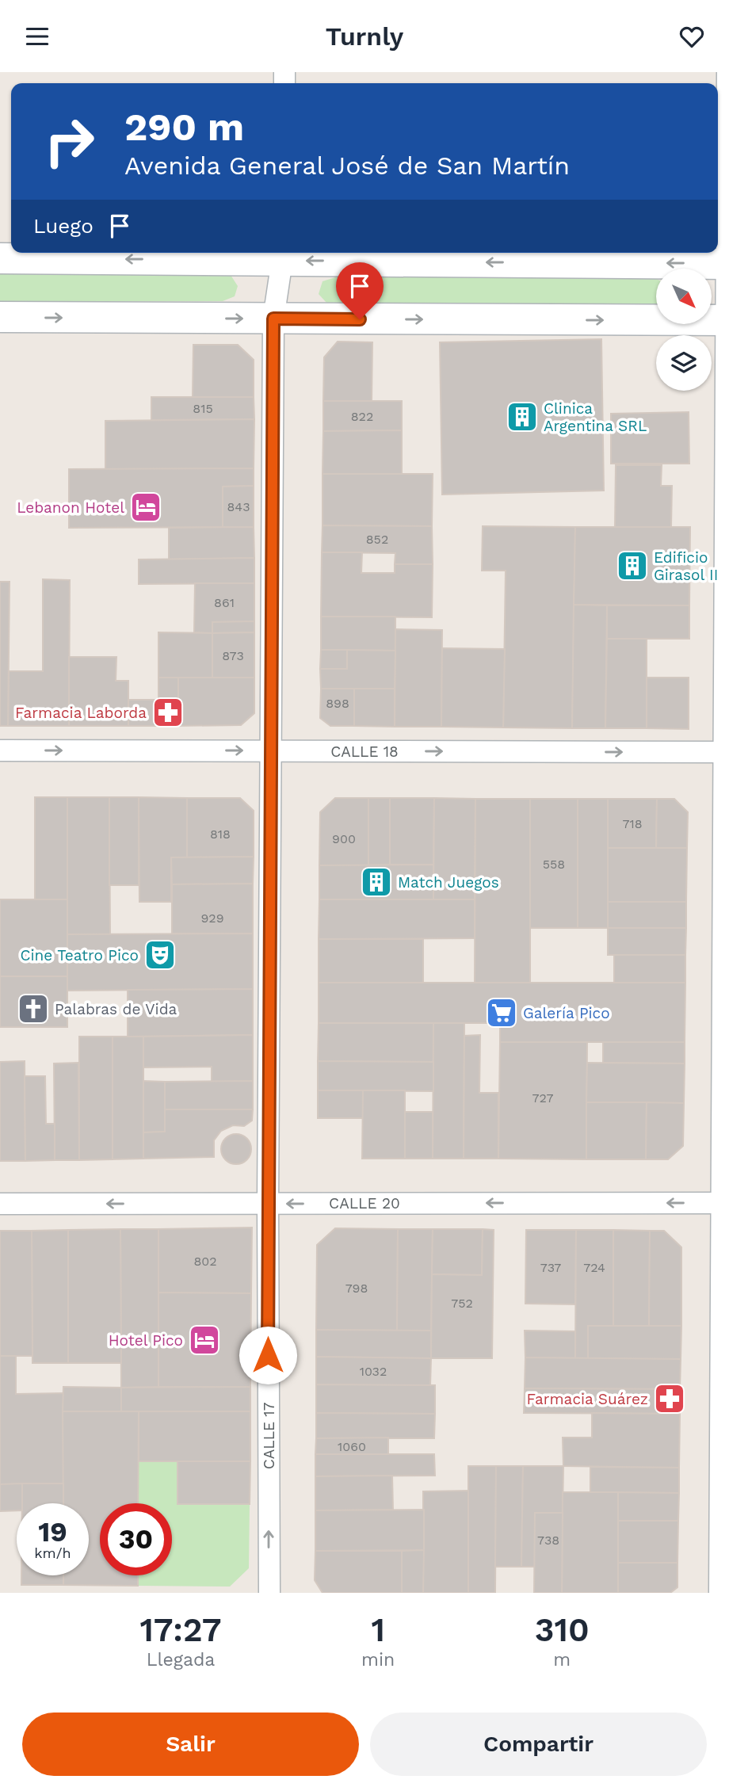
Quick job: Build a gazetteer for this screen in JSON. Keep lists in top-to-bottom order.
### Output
{
  "streets": {
    "street": ["CALLE 18", "CALLE 20", "CALLE 17"]
  },
  "crossings": [
    ["CALLE 18", "CALLE 17"],
    ["CALLE 20", "CALLE 17"]
  ],
  "one_way": ["CALLE 18", "CALLE 20"],
  "places": {
    "building": ["Clinica Argentina SRL", "Edificio Girasol II", "Match Juegos"],
    "hotel": ["Lebanon Hotel", "Hotel Pico"],
    "pharmacy": ["Farmacia Laborda", "Farmacia Suárez"],
    "theatre": ["Cine Teatro Pico"],
    "church": ["Palabras de Vida"],
    "supermarket": ["Galería Pico"]
  },
  "house_numbers": [
    "815",
    "822",
    "843",
    "852",
    "861",
    "873",
    "898",
    "718",
    "818",
    "900",
    "558",
    "929",
    "727",
    "802",
    "737",
    "724",
    "798",
    "752",
    "1032",
    "1060",
    "738"
  ],
  "north": "bottom right",
  "page": {
    "header": "Turnly",
    "turn": ["290 m", "Avenida General José de San Martín"],
    "then": "Luego",
    "speed": "19 km/h",
    "limit": "30",
    "eta": [
      "17:27",
      "Llegada",
      "1",
      "min",
      "310",
      "m"
    ],
    "buttons": ["Salir", "Compartir"]
  }
}
